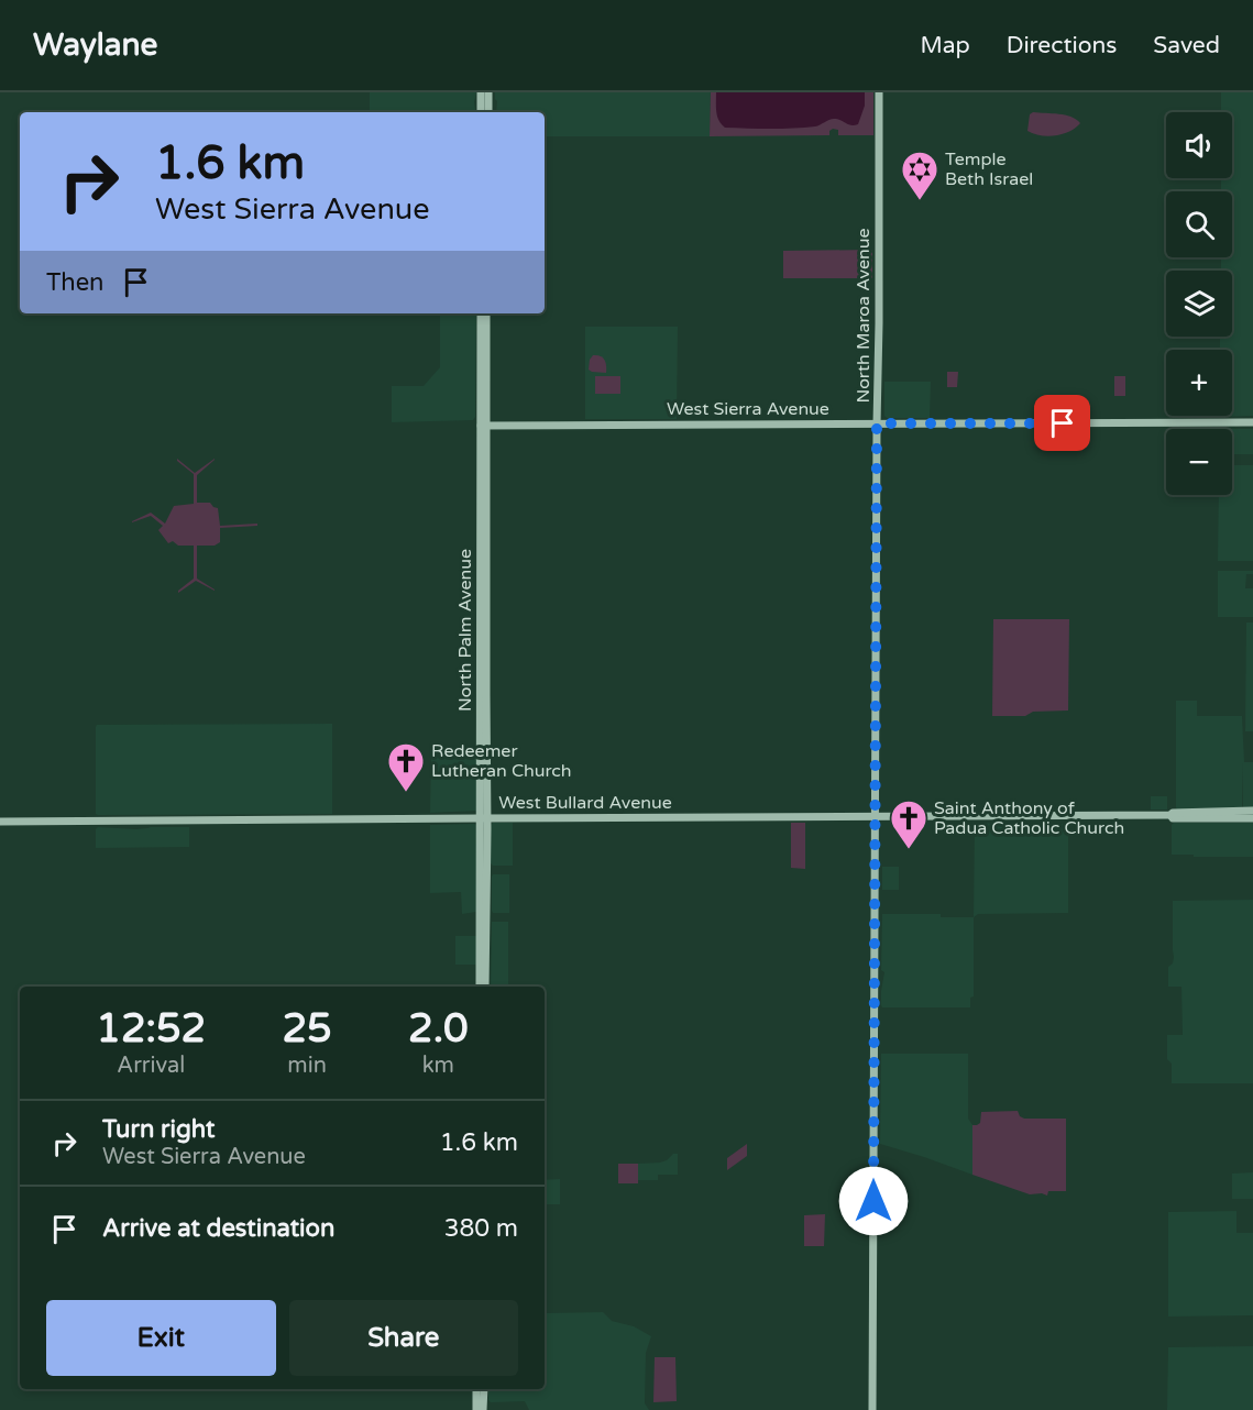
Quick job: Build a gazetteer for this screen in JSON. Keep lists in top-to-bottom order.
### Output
{
  "streets": {
    "main road": [
      "North Maroa Avenue",
      "West Sierra Avenue",
      "North Palm Avenue",
      "West Bullard Avenue"
    ]
  },
  "crossings": [
    ["North Maroa Avenue", "West Sierra Avenue"],
    ["North Maroa Avenue", "West Bullard Avenue"],
    ["West Sierra Avenue", "North Palm Avenue"],
    ["North Palm Avenue", "West Bullard Avenue"]
  ],
  "places": {
    "synagogue": ["Temple Beth Israel"],
    "church": ["Redeemer Lutheran Church", "Saint Anthony of Padua Catholic Church"]
  },
  "page": {
    "header": "Waylane",
    "nav": ["Map", "Directions", "Saved"],
    "map_buttons": ["+", "−"],
    "turn": ["1.6 km", "West Sierra Avenue"],
    "then": "Then",
    "eta": [
      "12:52",
      "Arrival",
      "25",
      "min",
      "2.0",
      "km"
    ],
    "list": [
      {
        "name": "Turn right",
        "note": "West Sierra Avenue",
        "value": "1.6 km"
      },
      {
        "name": "Arrive at destination",
        "value": "380 m"
      }
    ],
    "buttons": ["Exit", "Share"]
  }
}
